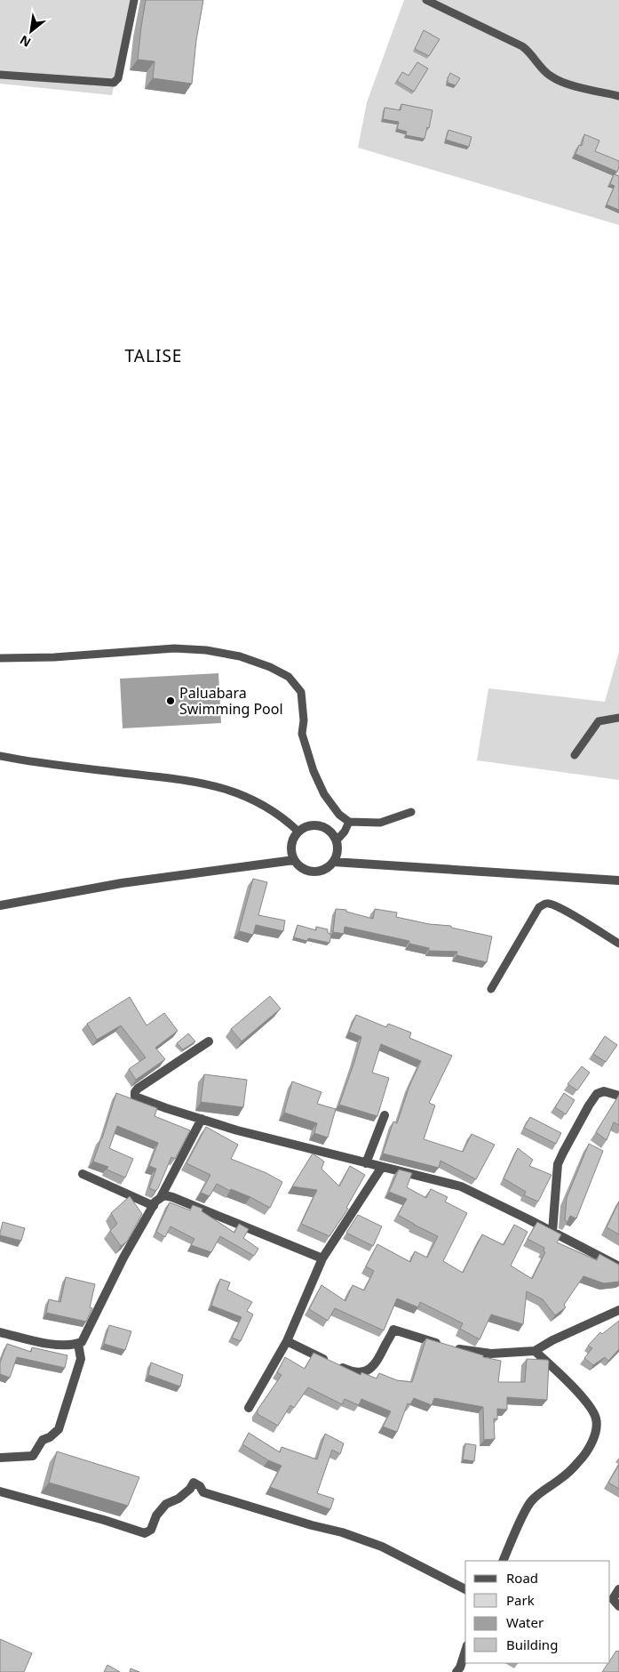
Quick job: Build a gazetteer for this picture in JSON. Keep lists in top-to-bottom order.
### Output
{
  "districts": ["TALISE"],
  "places": ["Paluabara Swimming Pool"],
  "legend": [
    "Road",
    "Park",
    "Water",
    "Building"
  ],
  "north": "bottom left"
}
